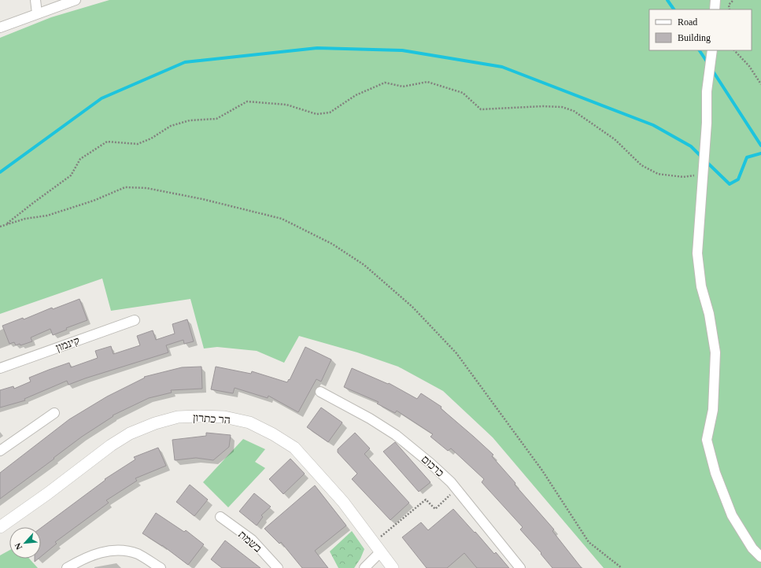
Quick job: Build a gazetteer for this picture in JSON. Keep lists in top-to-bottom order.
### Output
{
  "streets": {
    "street": [
      "קינמון",
      "הר כתרון",
      "כרכום",
      "בשמת"
    ]
  },
  "legend": ["Road", "Building"],
  "north": "bottom left"
}
